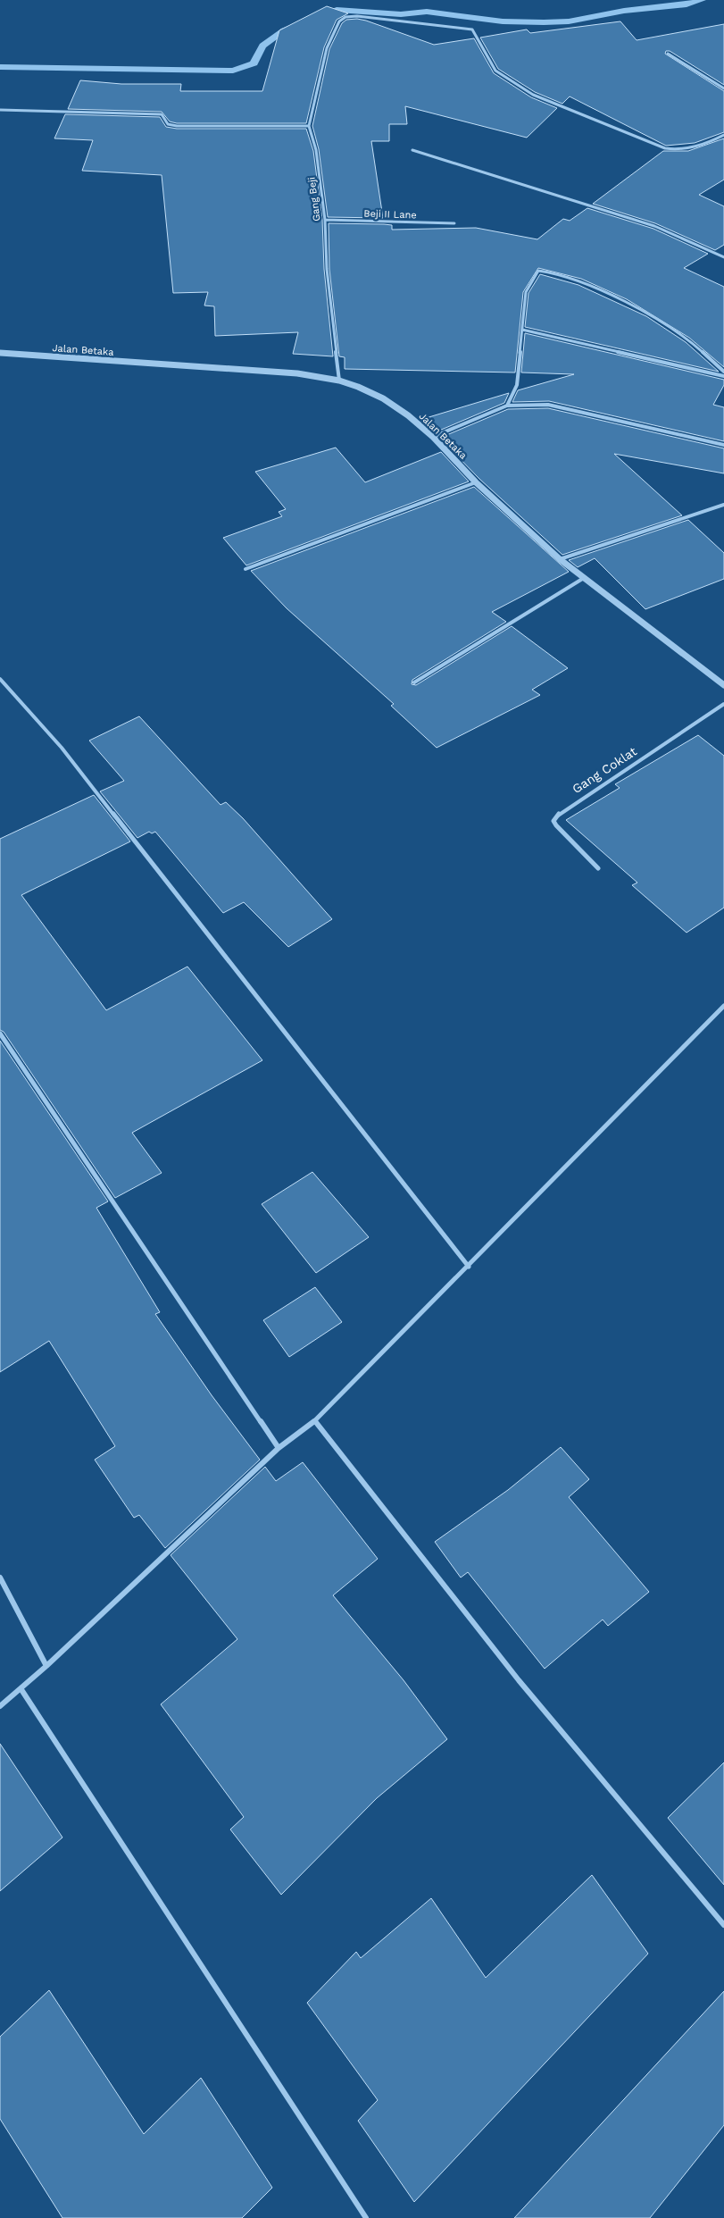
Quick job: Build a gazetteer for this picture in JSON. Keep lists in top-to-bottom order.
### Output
{
  "streets": {
    "street": [
      "Gang Beji",
      "Beji II Lane",
      "Jalan Betaka",
      "Gang Coklat"
    ]
  },
  "crossings": [
    ["Gang Beji", "Beji II Lane"],
    ["Gang Beji", "Jalan Betaka"]
  ]
}
